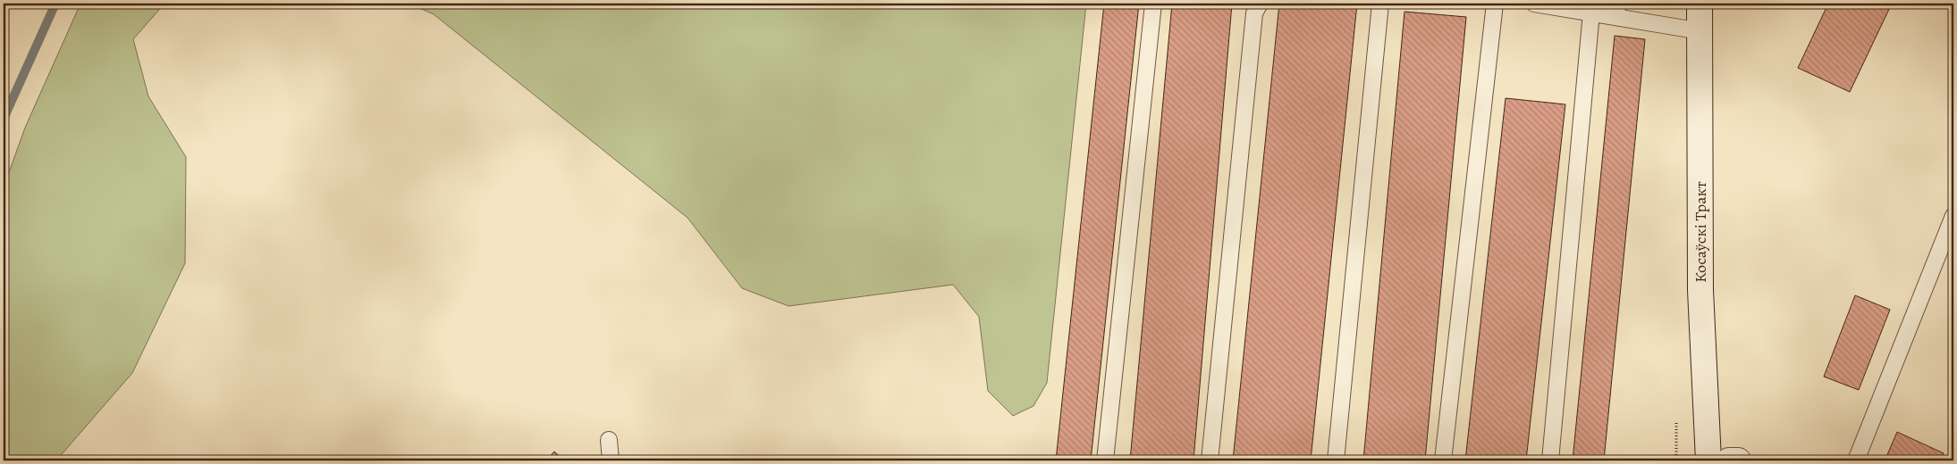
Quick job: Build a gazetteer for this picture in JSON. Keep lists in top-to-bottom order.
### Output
{
  "streets": {
    "main road": ["Косаўскі Тракт"]
  }
}
